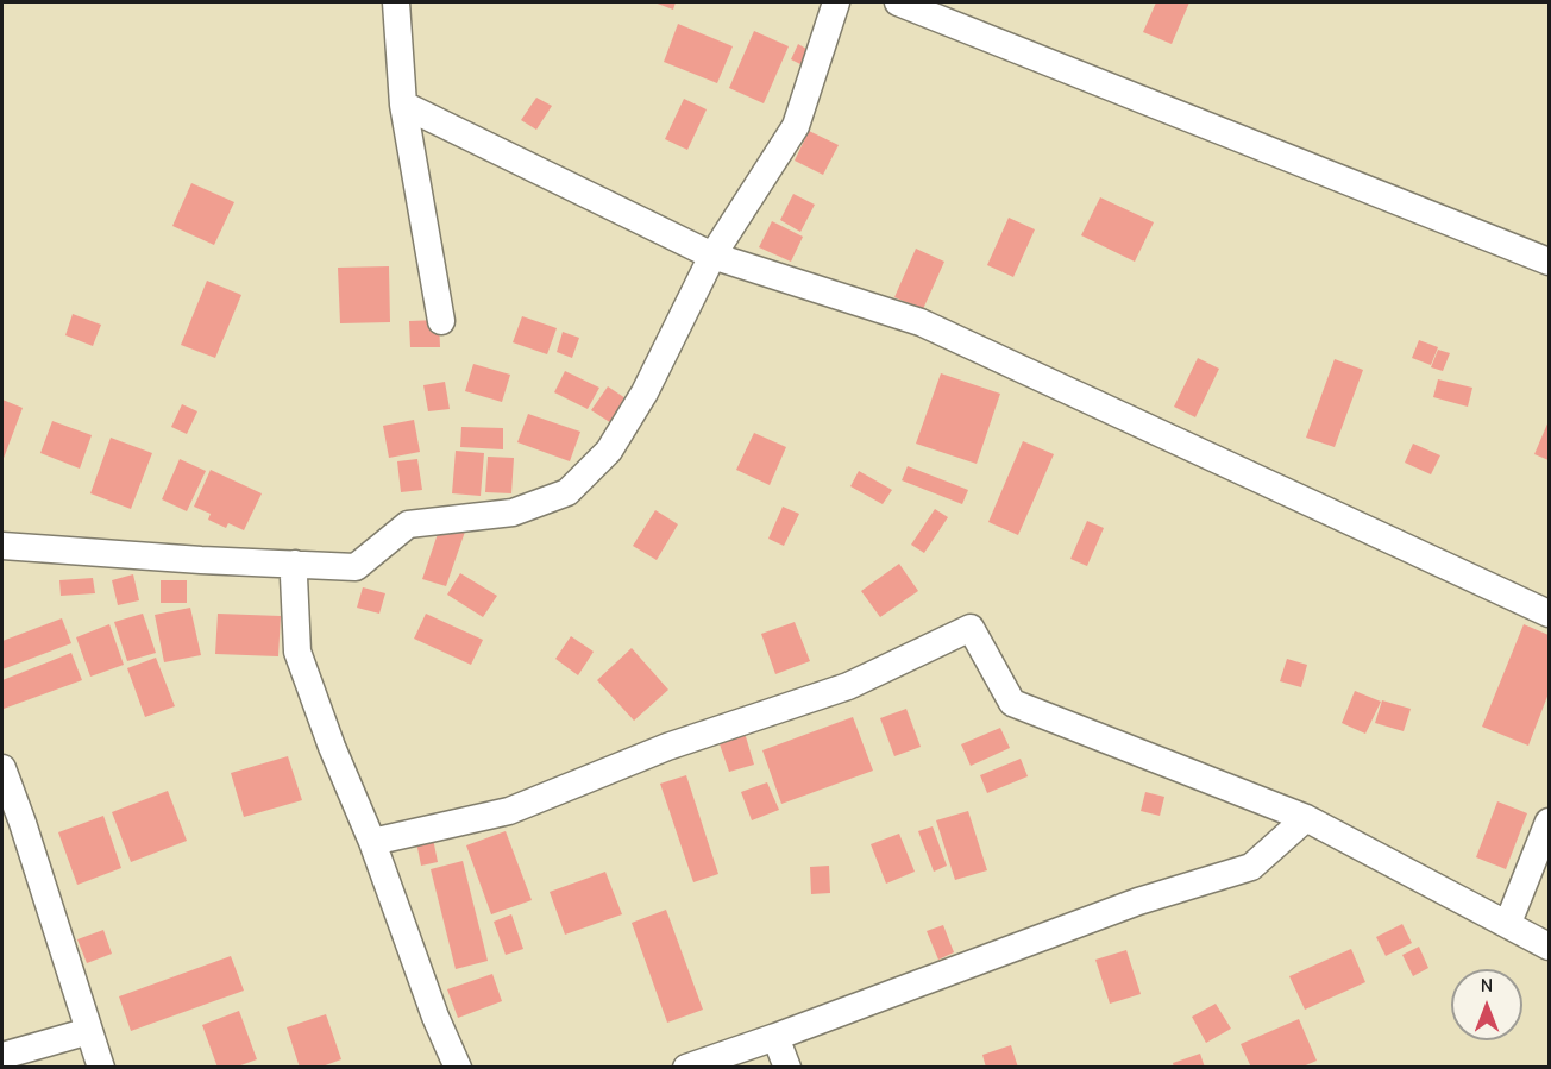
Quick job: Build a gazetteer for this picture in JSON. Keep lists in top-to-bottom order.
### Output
{
  "north": "top"
}
